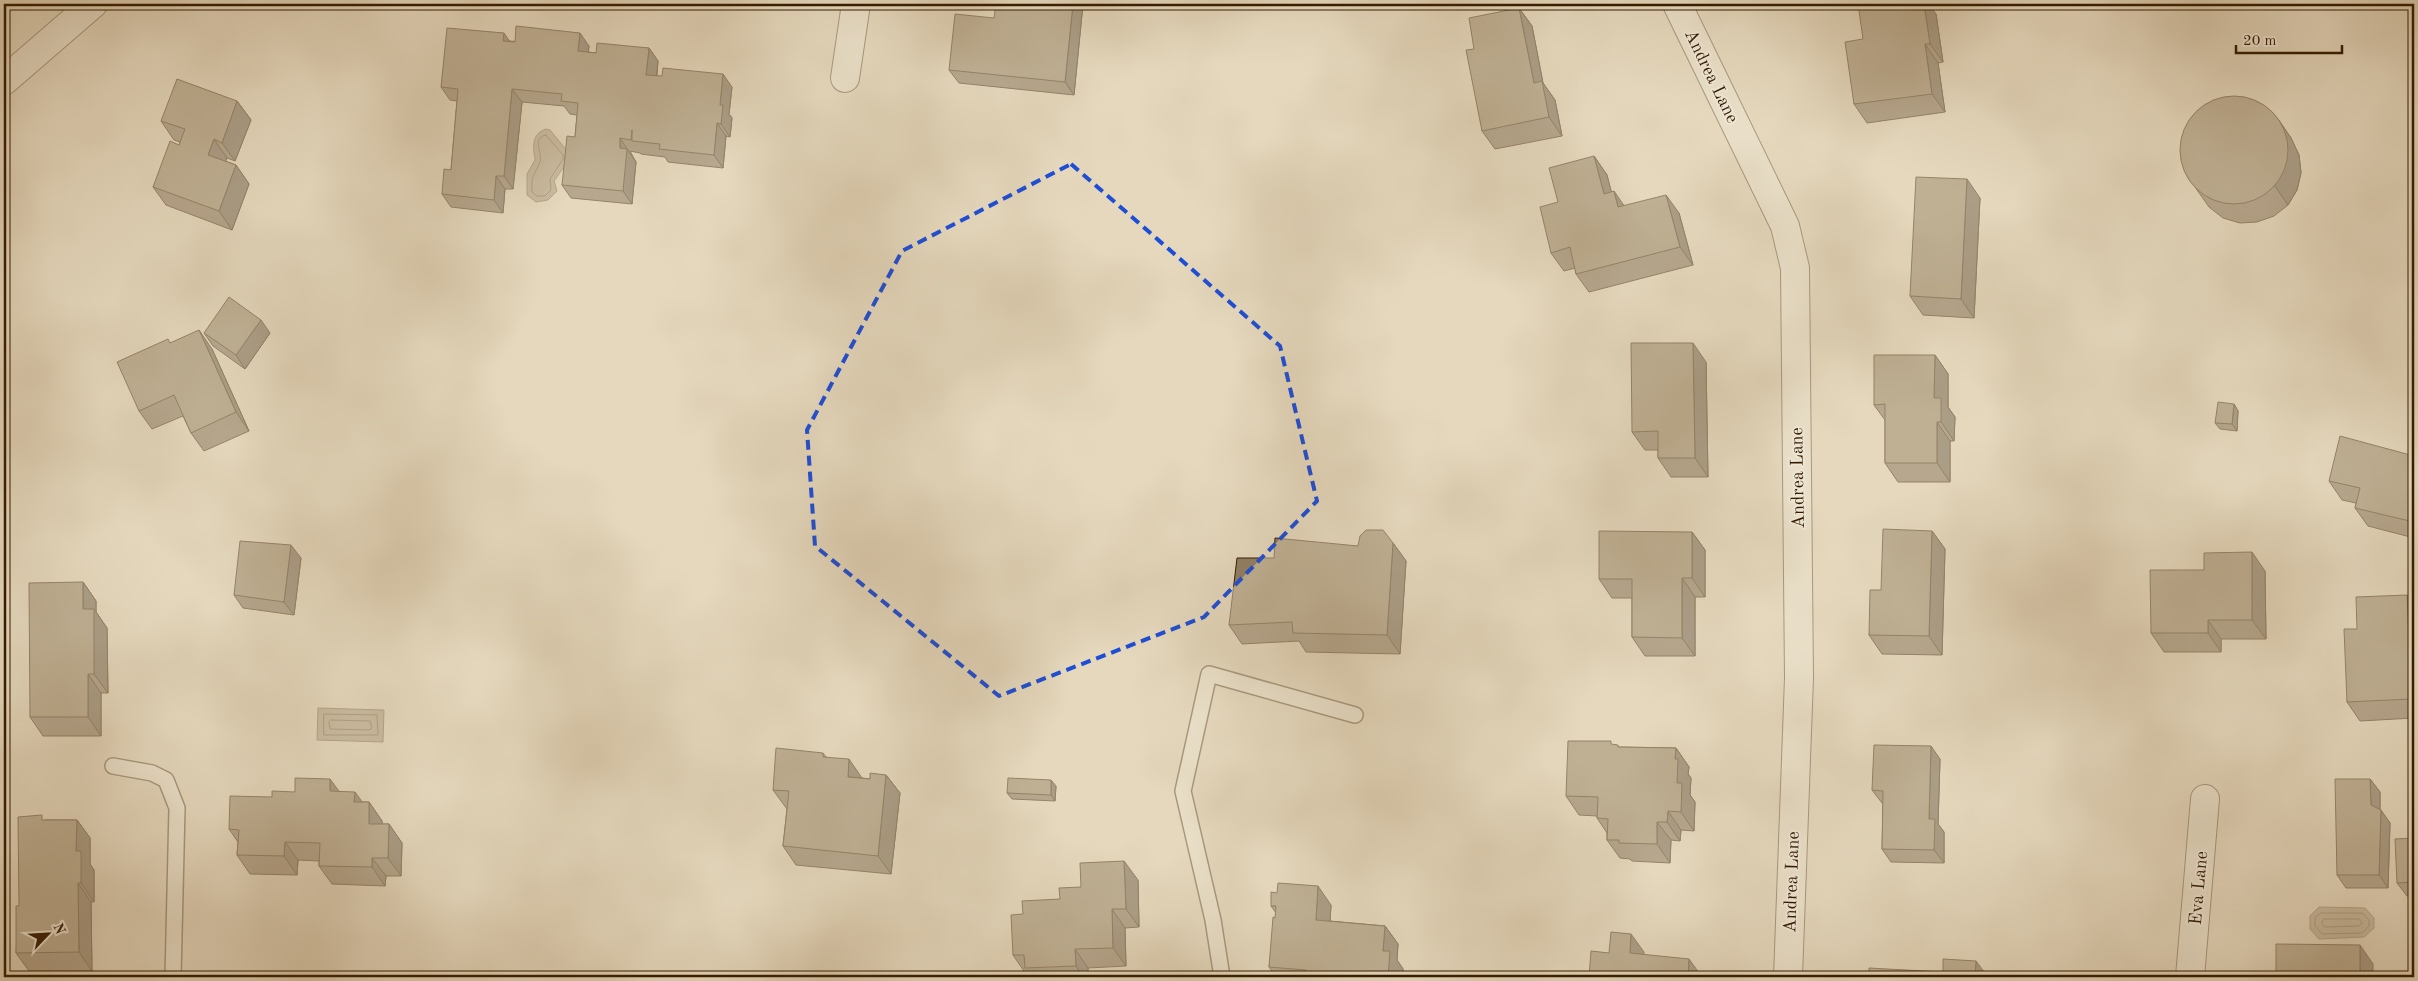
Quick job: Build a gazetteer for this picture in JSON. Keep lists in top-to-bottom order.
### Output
{
  "streets": {
    "street": ["Andrea Lane", "Eva Lane"]
  },
  "scale_bar": "20 m",
  "north": "top right"
}
